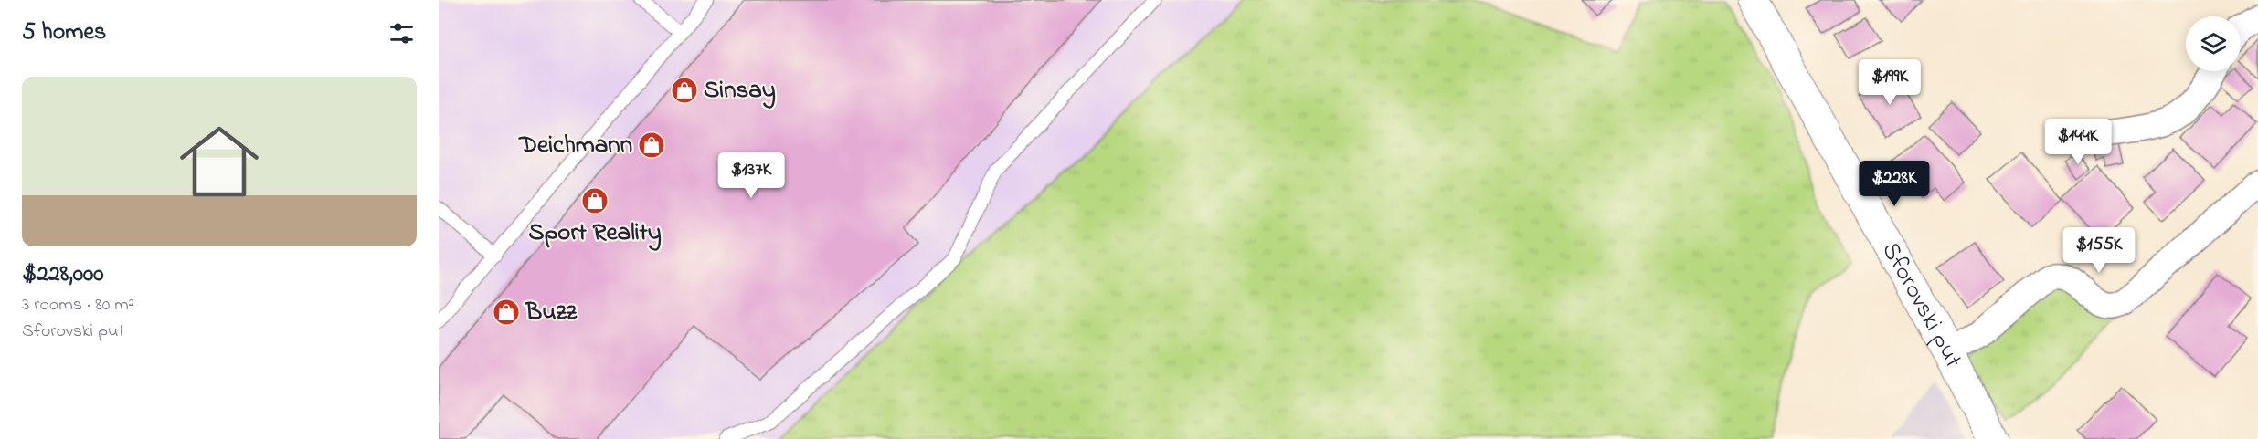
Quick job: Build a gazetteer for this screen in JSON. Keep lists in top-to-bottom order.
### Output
{
  "streets": {
    "street": ["Sforovski put"]
  },
  "places": {
    "shop": [
      "Sinsay",
      "Deichmann",
      "Sport Reality",
      "Buzz"
    ]
  },
  "page": {
    "heading": "5 homes",
    "price": [
      "$199K",
      "$144K",
      "$137K",
      "$228K",
      "$155K"
    ],
    "list": [
      {
        "name": "$228,000",
        "note": "3 rooms · 80 m² · Sforovski put"
      }
    ]
  }
}
